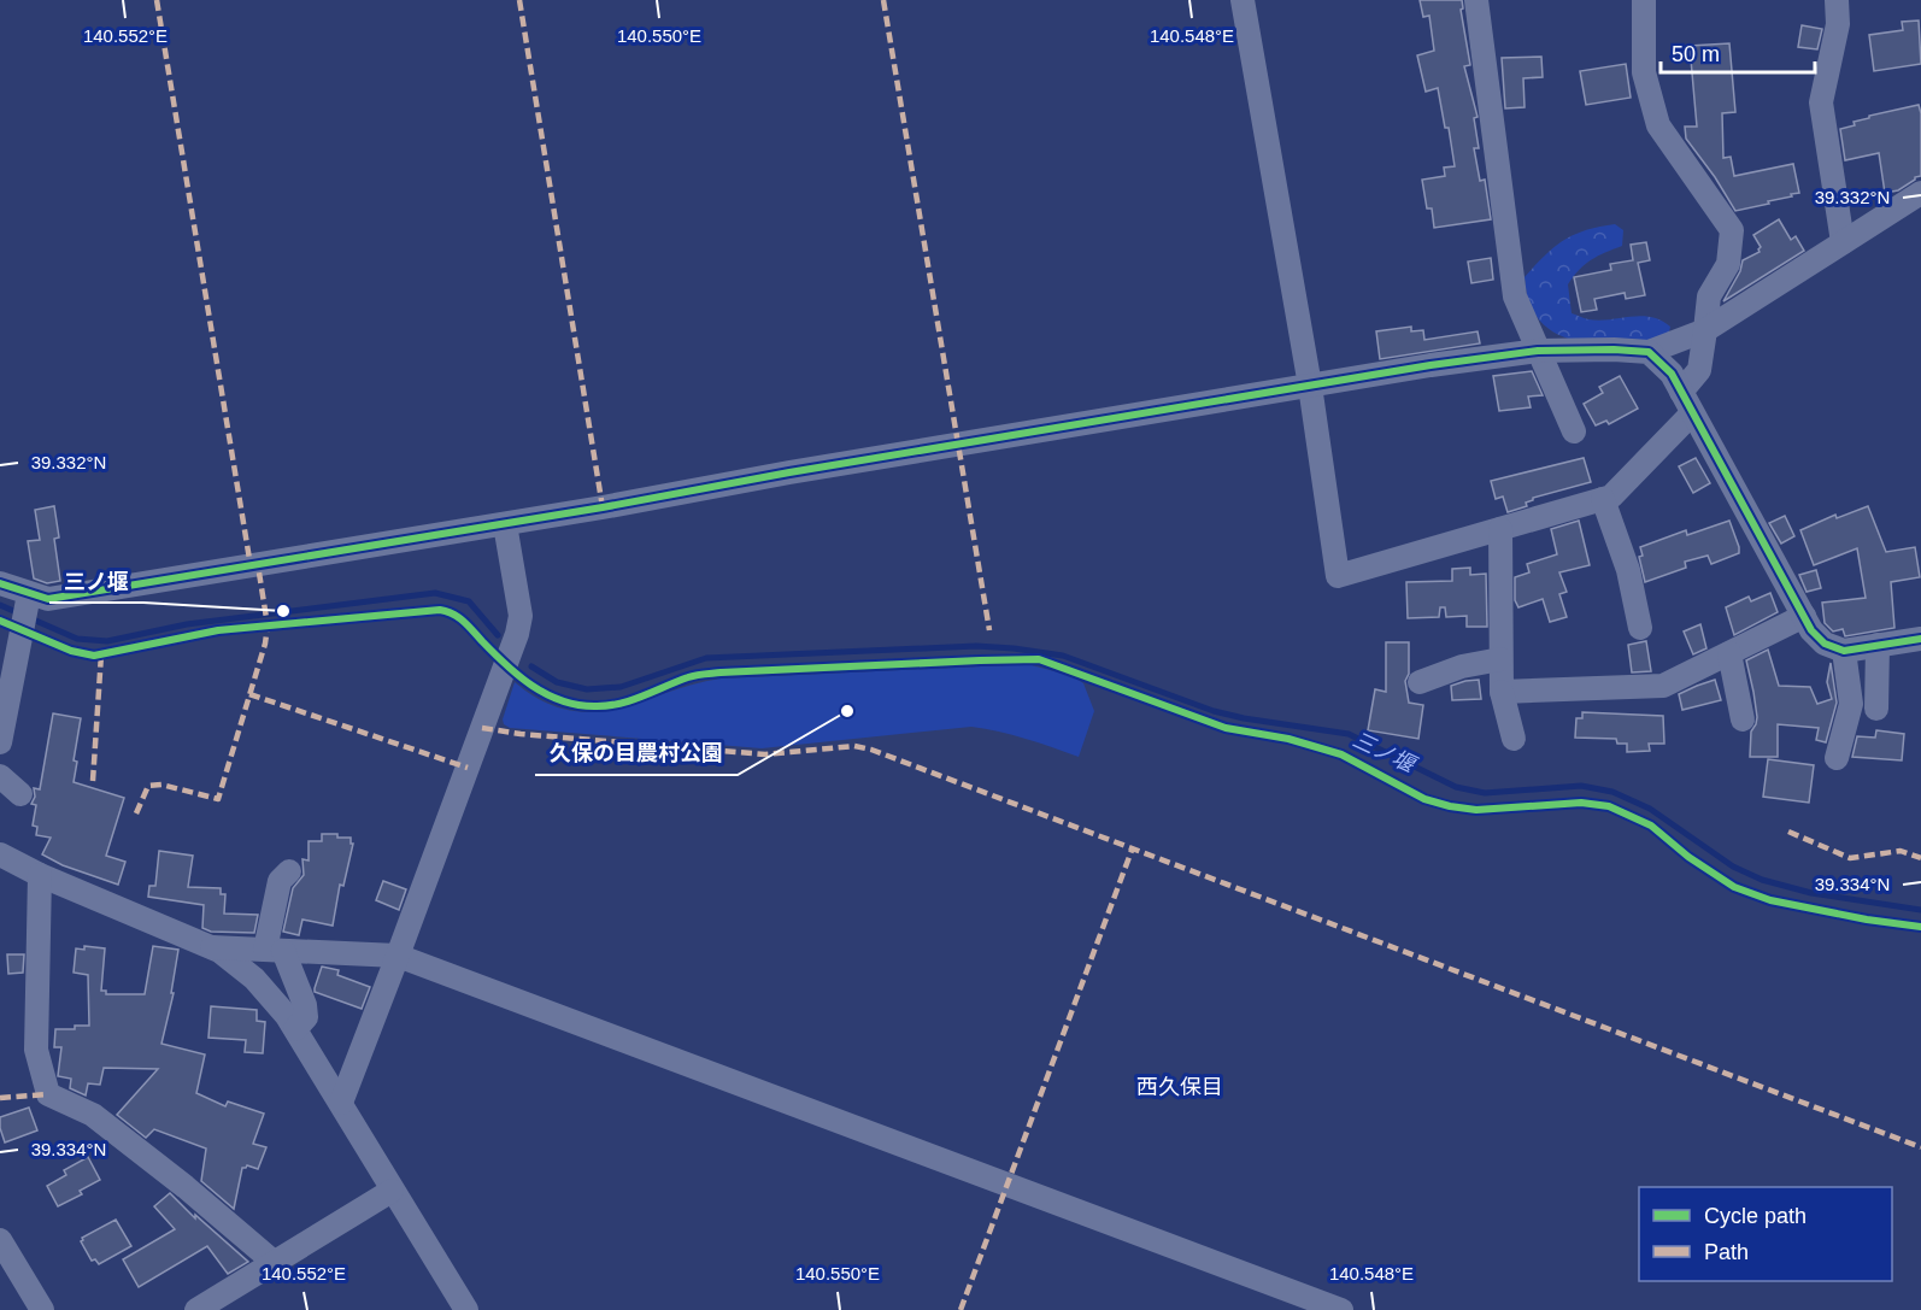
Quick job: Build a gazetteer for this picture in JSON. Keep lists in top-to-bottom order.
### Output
{
  "districts": ["西久保目"],
  "water": ["三ノ堰"],
  "places": ["三ノ堰", "久保の目農村公園"],
  "legend": ["Cycle path", "Path"],
  "scale_bar": "50 m",
  "coordinates": [
    "140.552°E",
    "140.550°E",
    "140.548°E",
    "39.332°N",
    "39.334°N"
  ]
}
